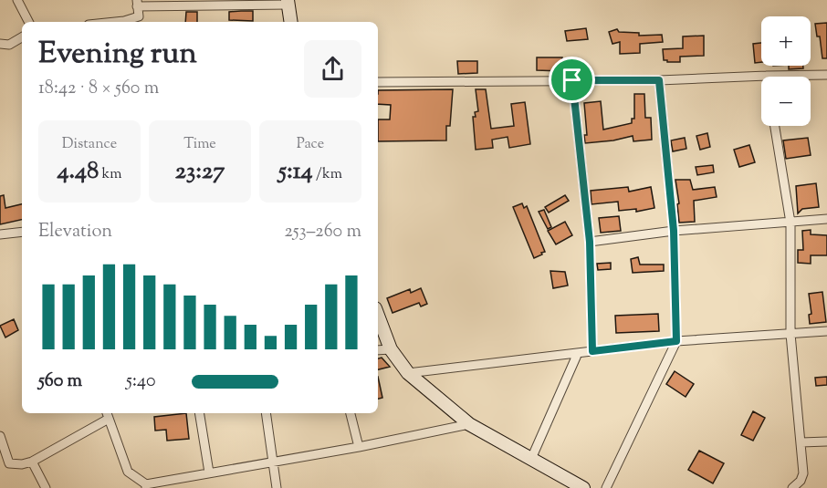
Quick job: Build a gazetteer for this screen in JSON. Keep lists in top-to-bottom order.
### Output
{
  "page": {
    "map_buttons": ["+", "−"],
    "heading": ["Evening run", "18:42 · 8 × 560 m"],
    "stats": [
      ["Distance", "4.48 km"],
      ["Time", "23:27"],
      ["Pace", "5:14 /km"]
    ],
    "chart": ["Elevation", "253–260 m"],
    "list": [
      {
        "name": "560 m",
        "note": "5:40"
      }
    ]
  }
}
